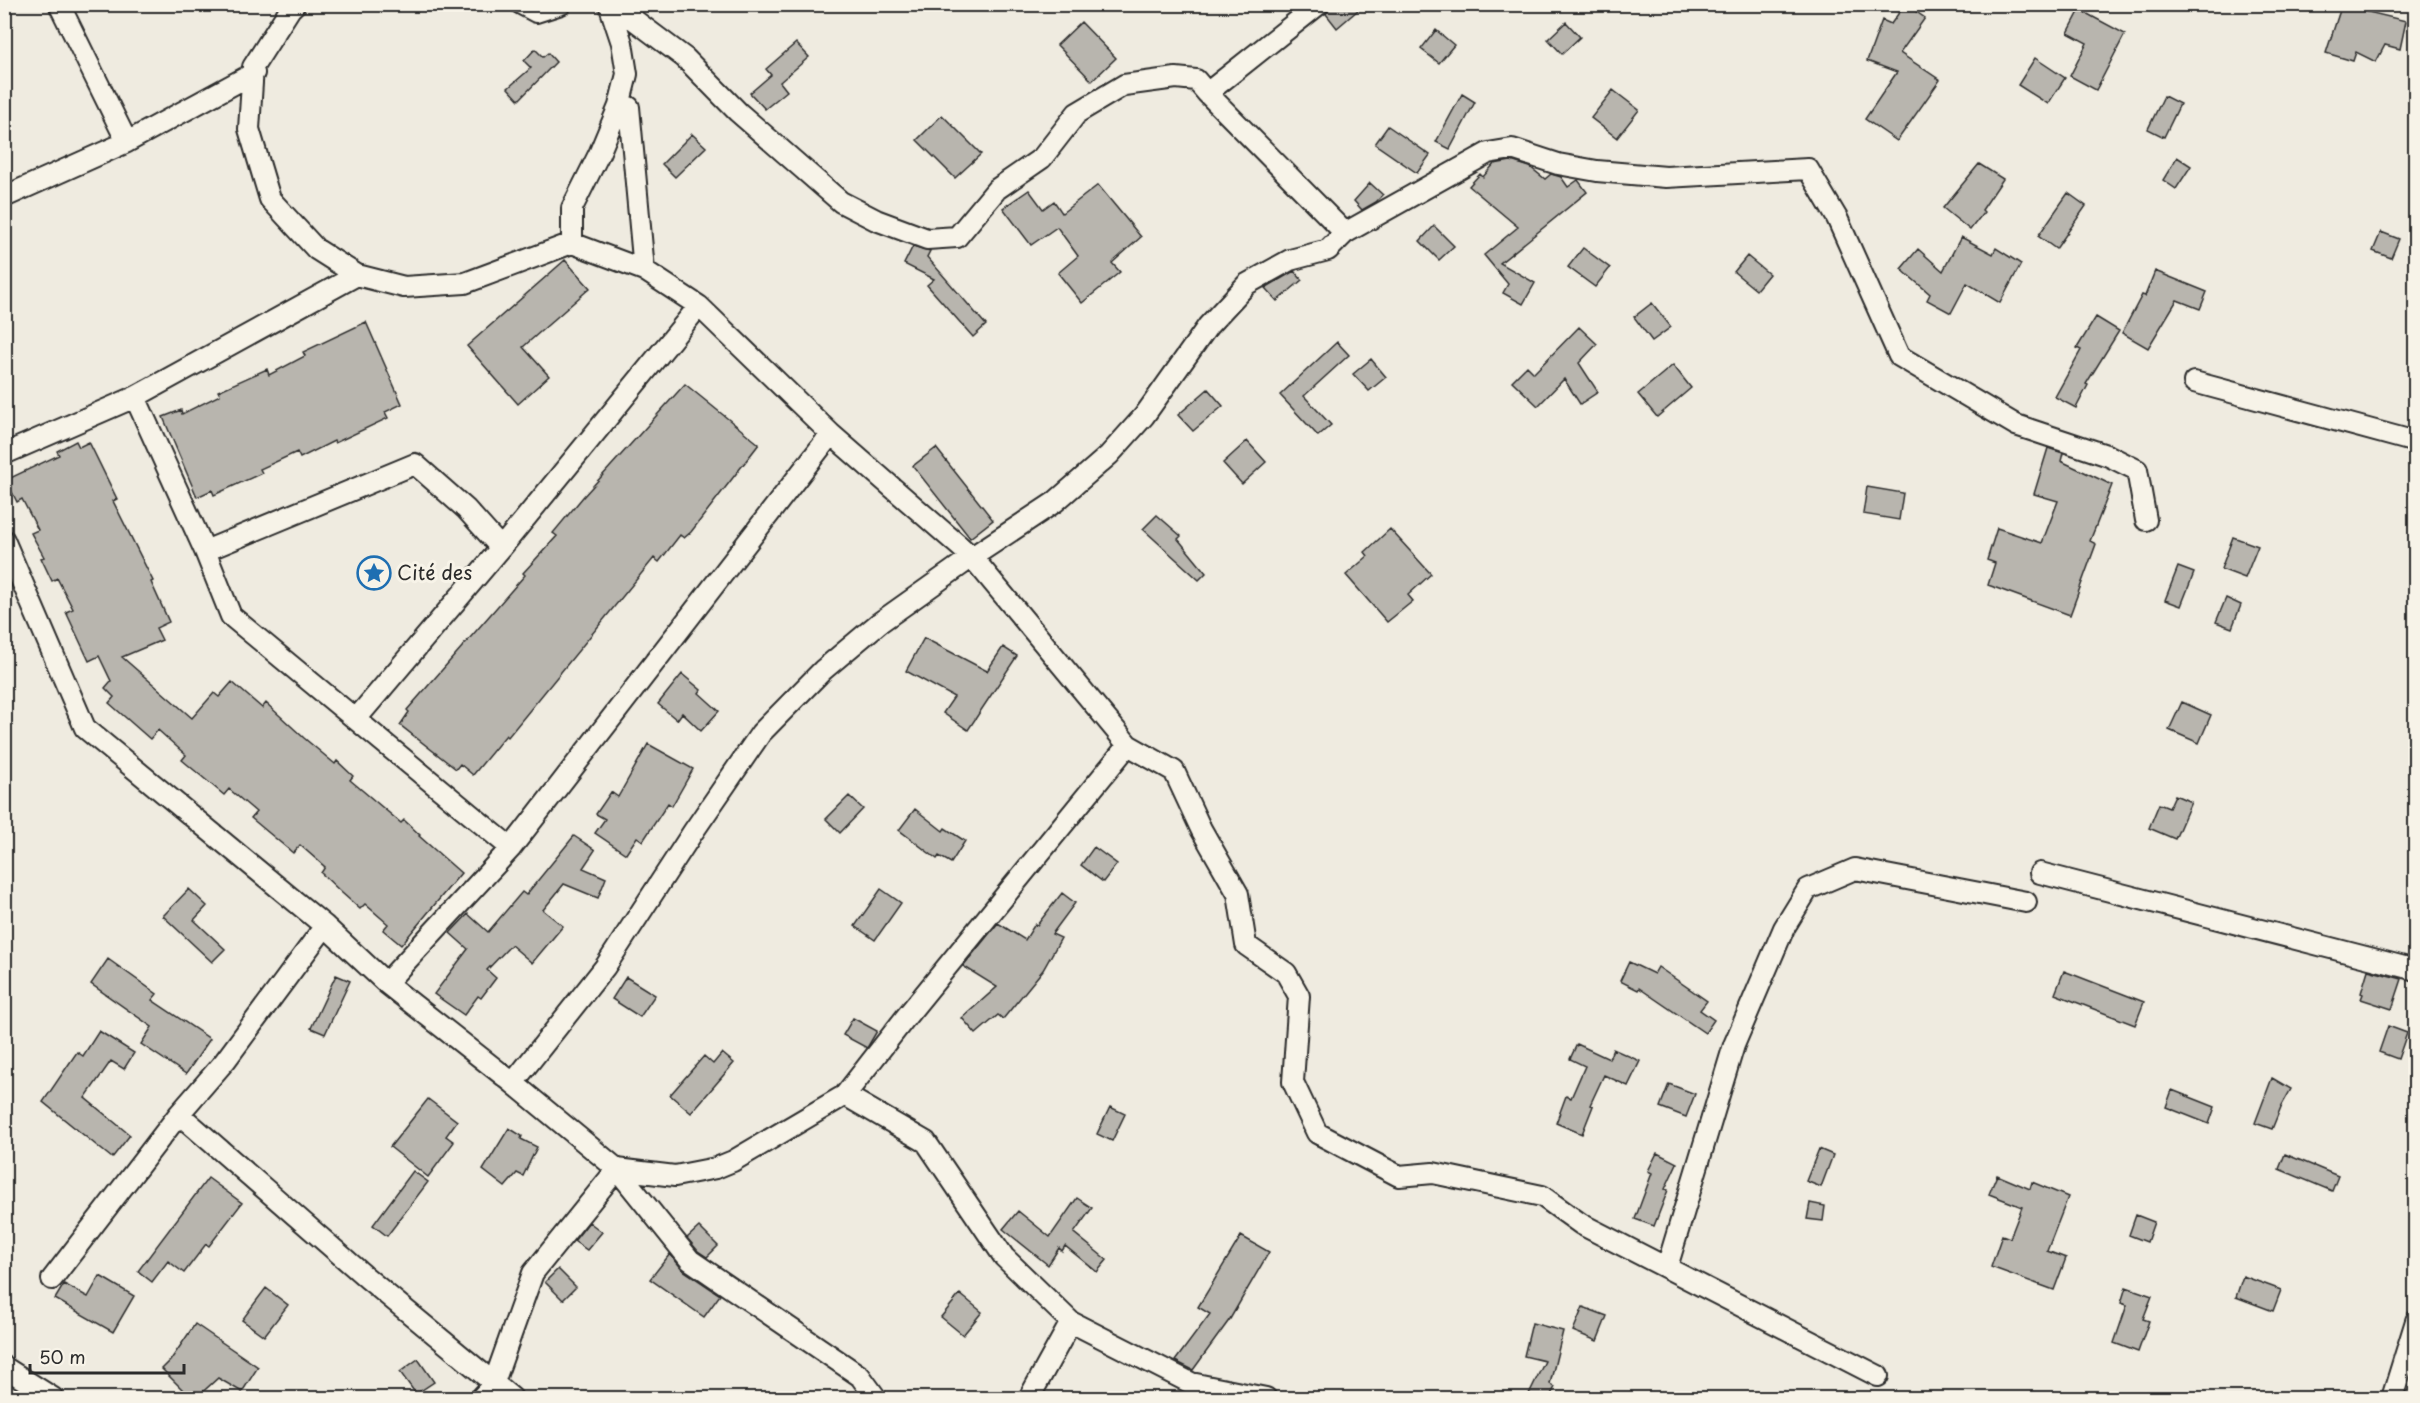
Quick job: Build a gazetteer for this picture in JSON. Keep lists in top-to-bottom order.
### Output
{
  "places": {
    "place": ["Cité des"]
  },
  "scale_bar": "50 m"
}
